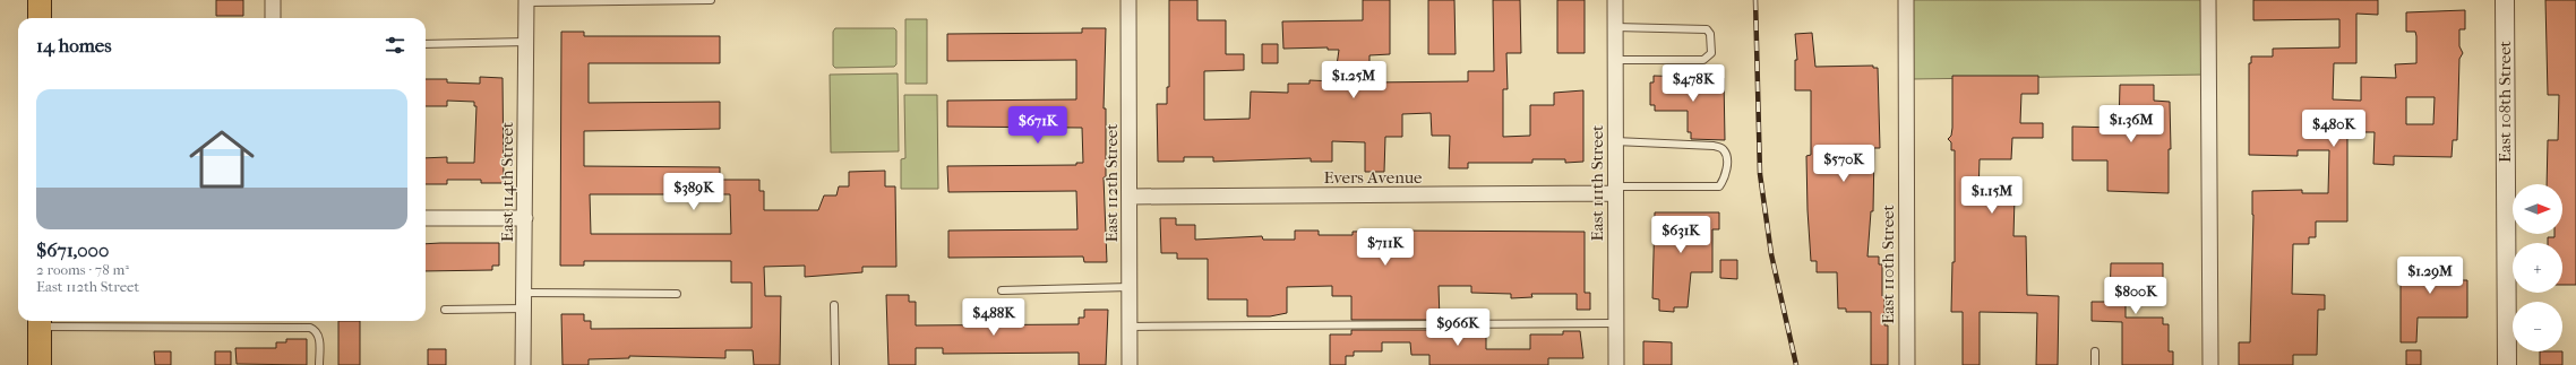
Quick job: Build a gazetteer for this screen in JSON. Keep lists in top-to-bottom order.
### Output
{
  "streets": {
    "street": [
      "East 108th Street",
      "Evers Avenue",
      "East 114th Street",
      "East 112th Street",
      "East 111th Street",
      "East 110th Street"
    ]
  },
  "crossings": [
    ["Evers Avenue", "East 112th Street"],
    ["Evers Avenue", "East 111th Street"]
  ],
  "north": "right",
  "page": {
    "heading": "14 homes",
    "price": [
      "$1.25M",
      "$478K",
      "$1.36M",
      "$671K",
      "$480K",
      "$570K",
      "$389K",
      "$1.15M",
      "$631K",
      "$711K",
      "$1.29M",
      "$800K",
      "$488K",
      "$966K"
    ],
    "list": [
      {
        "name": "$671,000",
        "note": "2 rooms · 78 m² · East 112th Street"
      }
    ],
    "map_buttons": ["+", "−"]
  }
}
